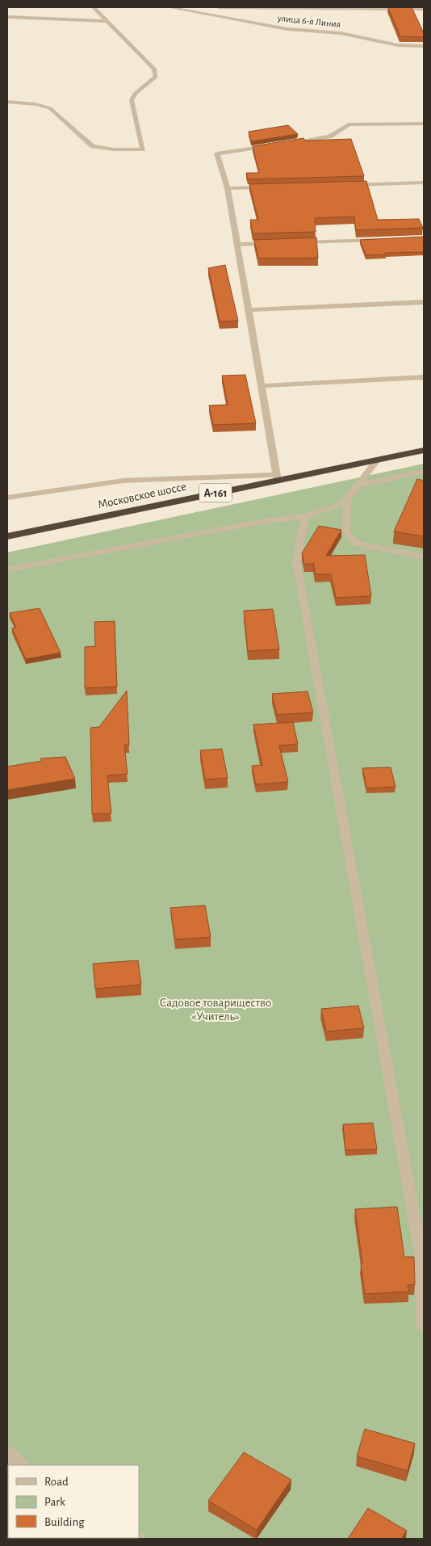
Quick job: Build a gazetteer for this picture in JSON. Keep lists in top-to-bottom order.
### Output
{
  "streets": {
    "highway": ["А-161", "Московское шоссе"],
    "street": ["улица 6-я Линия"]
  },
  "parks": ["Садовое товарищество «Учитель»"],
  "legend": ["Road", "Park", "Building"]
}
